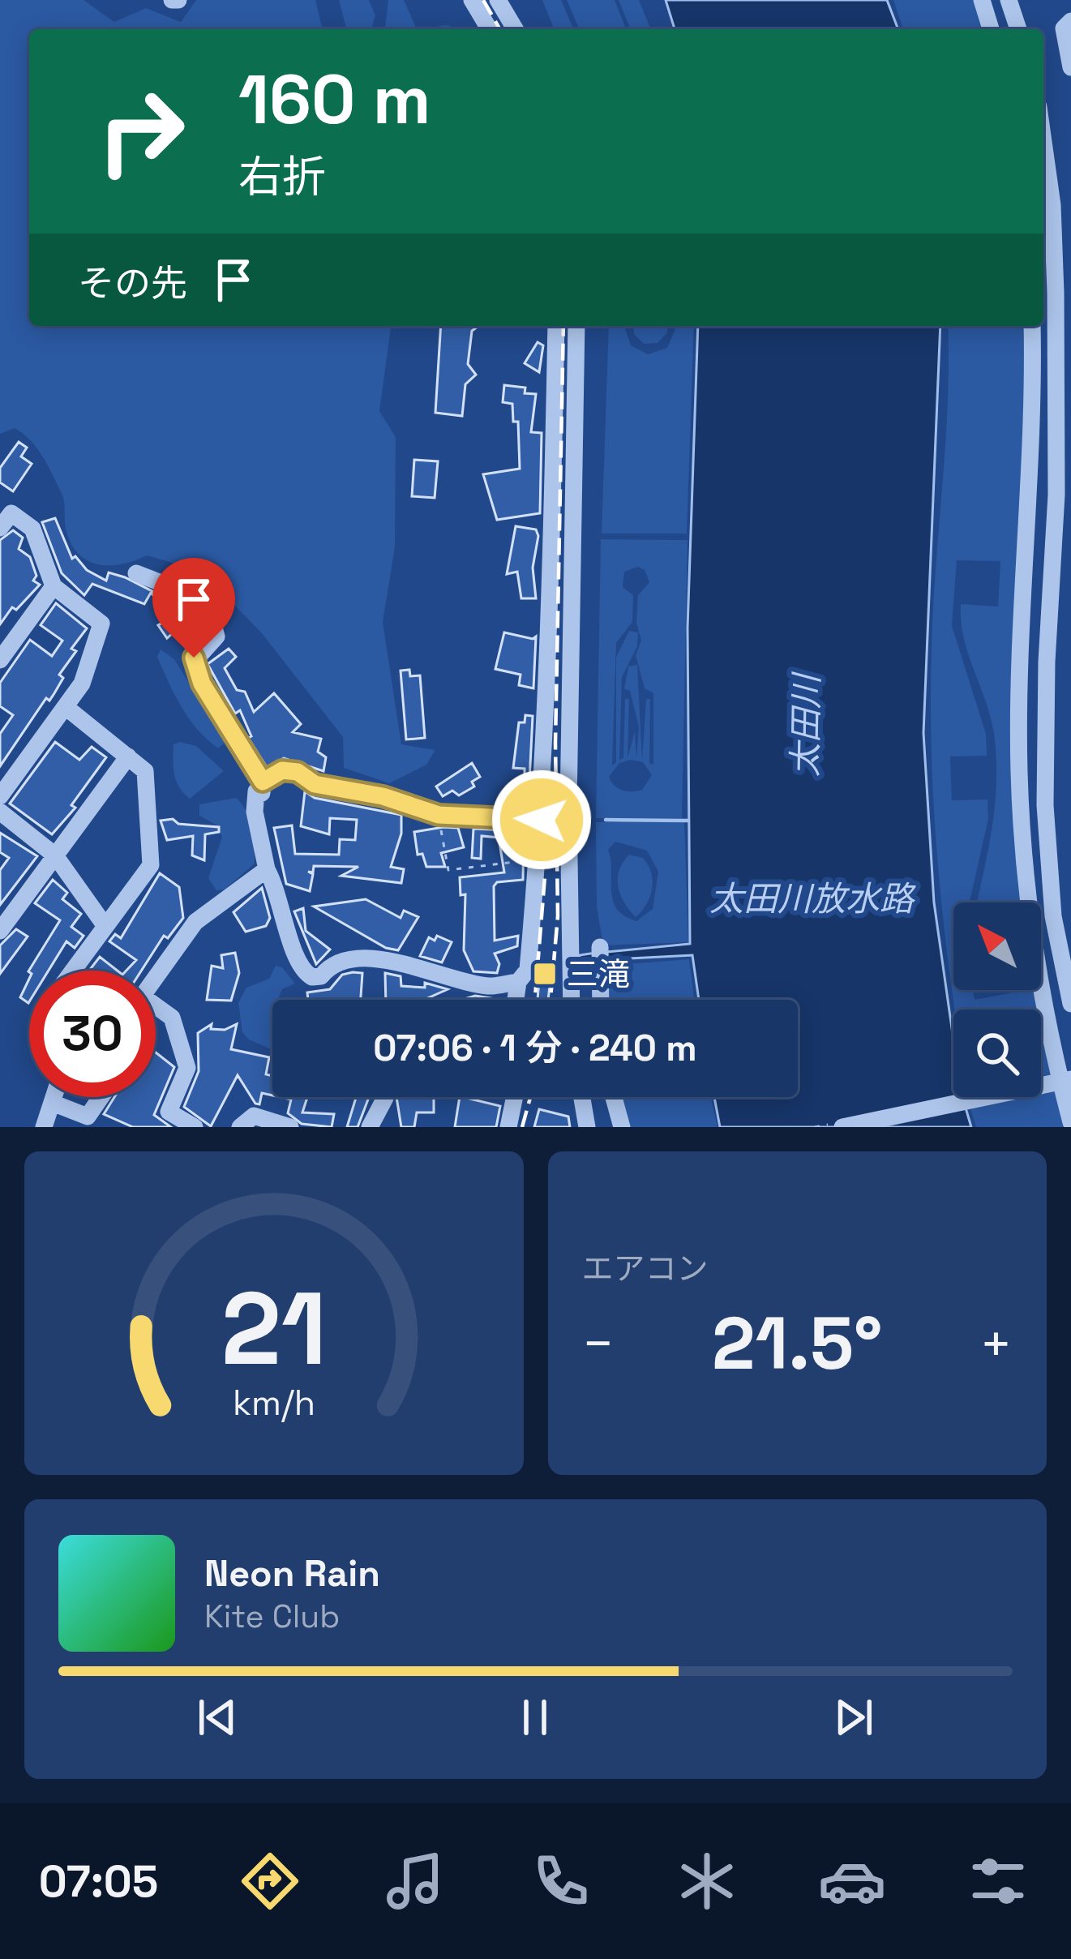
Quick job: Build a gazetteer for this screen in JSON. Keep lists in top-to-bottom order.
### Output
{
  "water": ["太田川", "太田川放水路"],
  "places": {
    "transit": ["三滝"]
  },
  "north": "top left",
  "page": {
    "turn": ["160 m", "右折"],
    "then": "その先",
    "limit": "30",
    "trip": "07:06 · 1 分 · 240 m",
    "tile": "エアコン",
    "heat": ["−", "21.5°", "+"],
    "song": ["Neon Rain", "Kite Club"],
    "tabs": "07:05",
    "gauge": ["21", "km/h"]
  }
}
